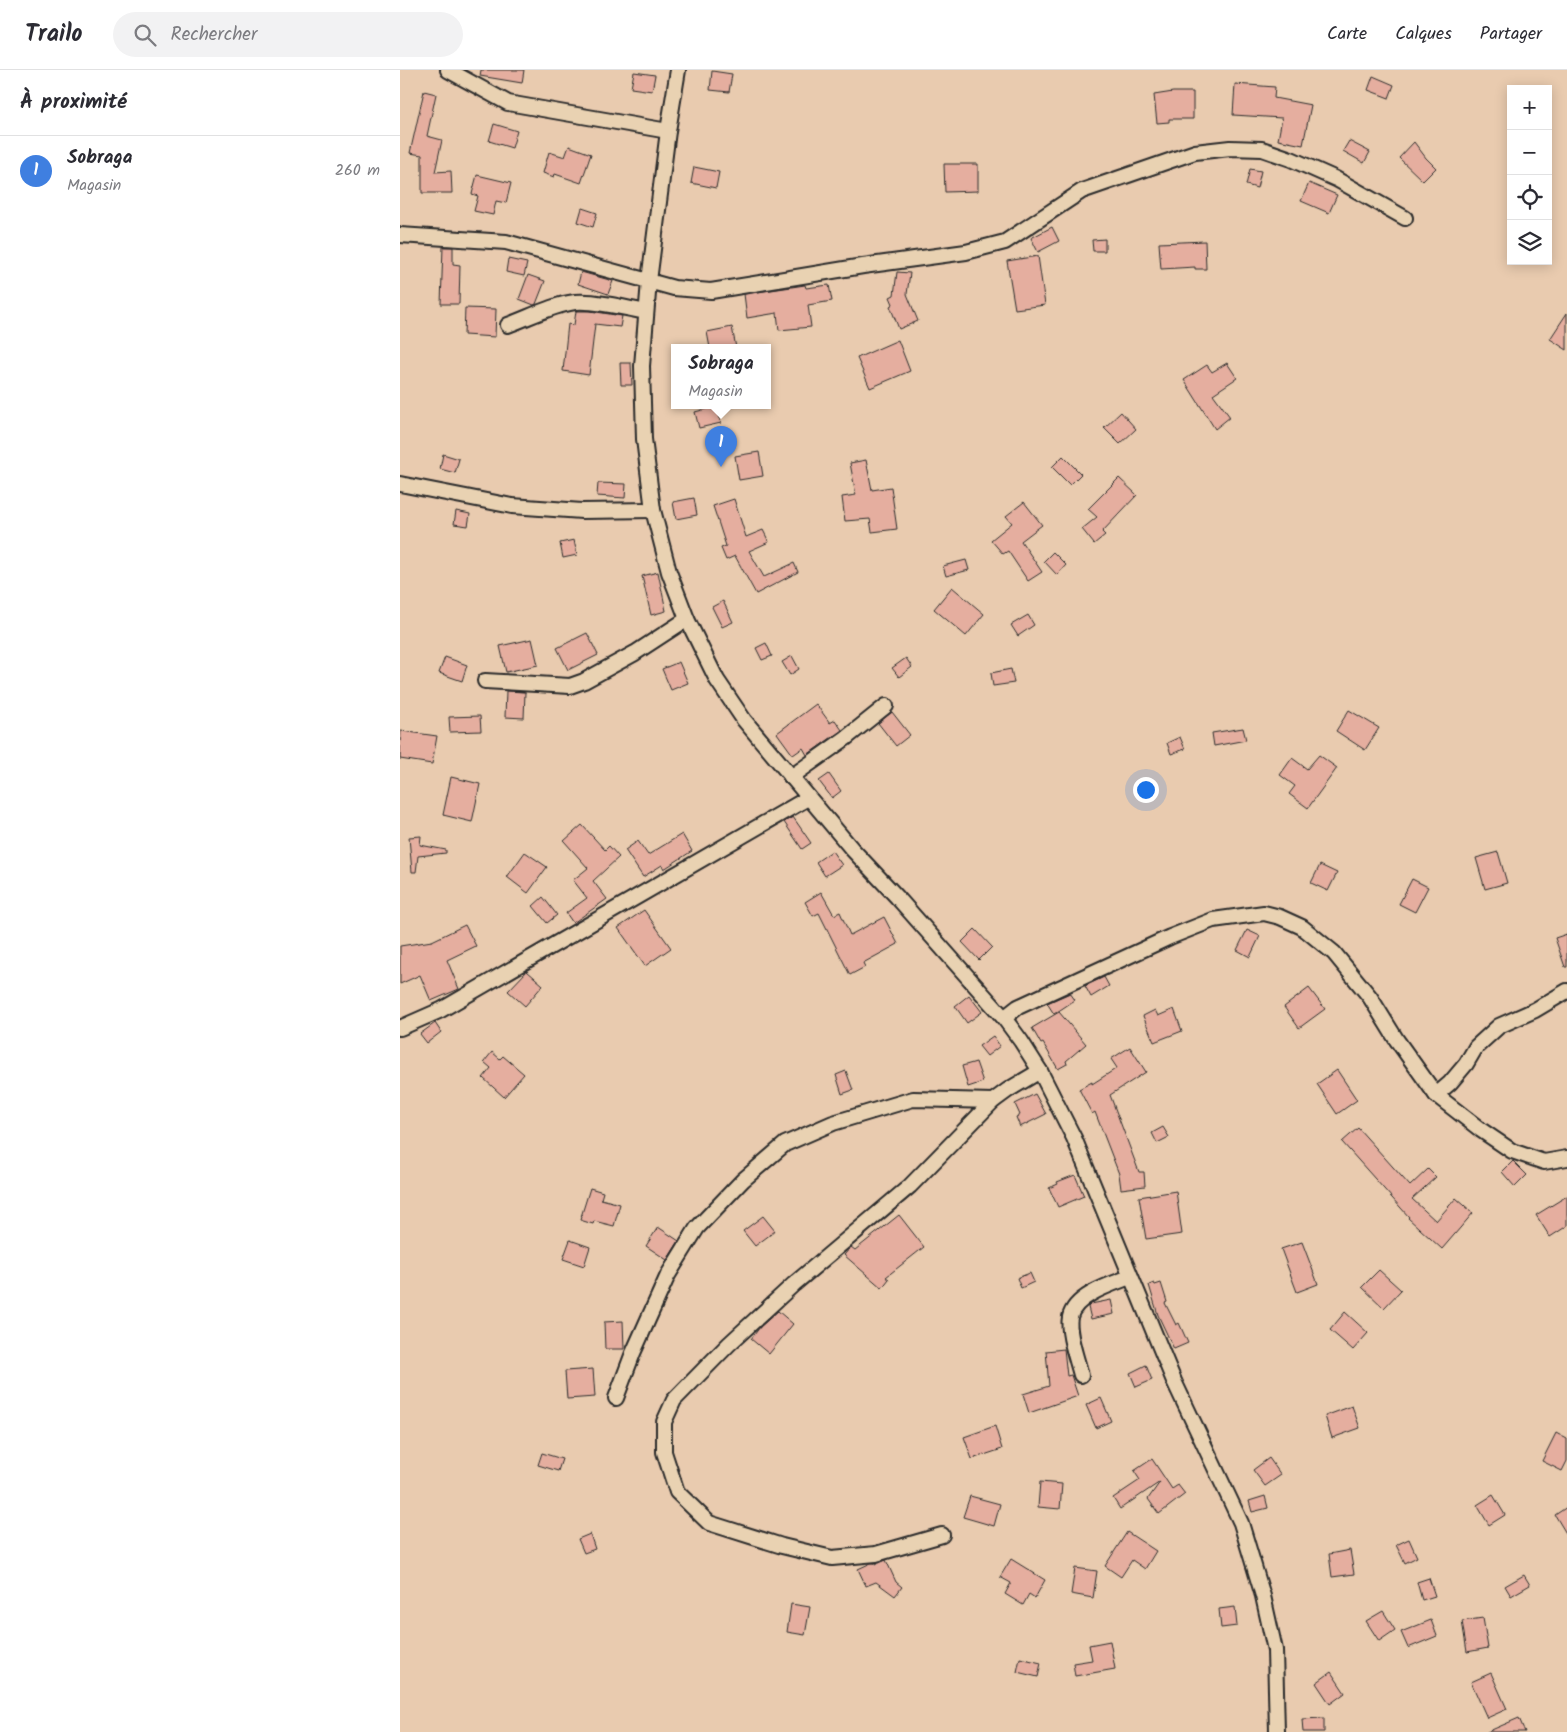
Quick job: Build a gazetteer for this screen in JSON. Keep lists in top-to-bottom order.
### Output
{
  "page": {
    "header": "Trailo",
    "search": "Rechercher",
    "nav": ["Carte", "Calques", "Partager"],
    "heading": "À proximité",
    "map_buttons": ["+", "−"],
    "list": [
      {
        "mark": "1",
        "name": "Sobraga",
        "note": "Magasin",
        "value": "260 m"
      }
    ],
    "popup": ["Sobraga", "Magasin"],
    "pins": "1"
  }
}
